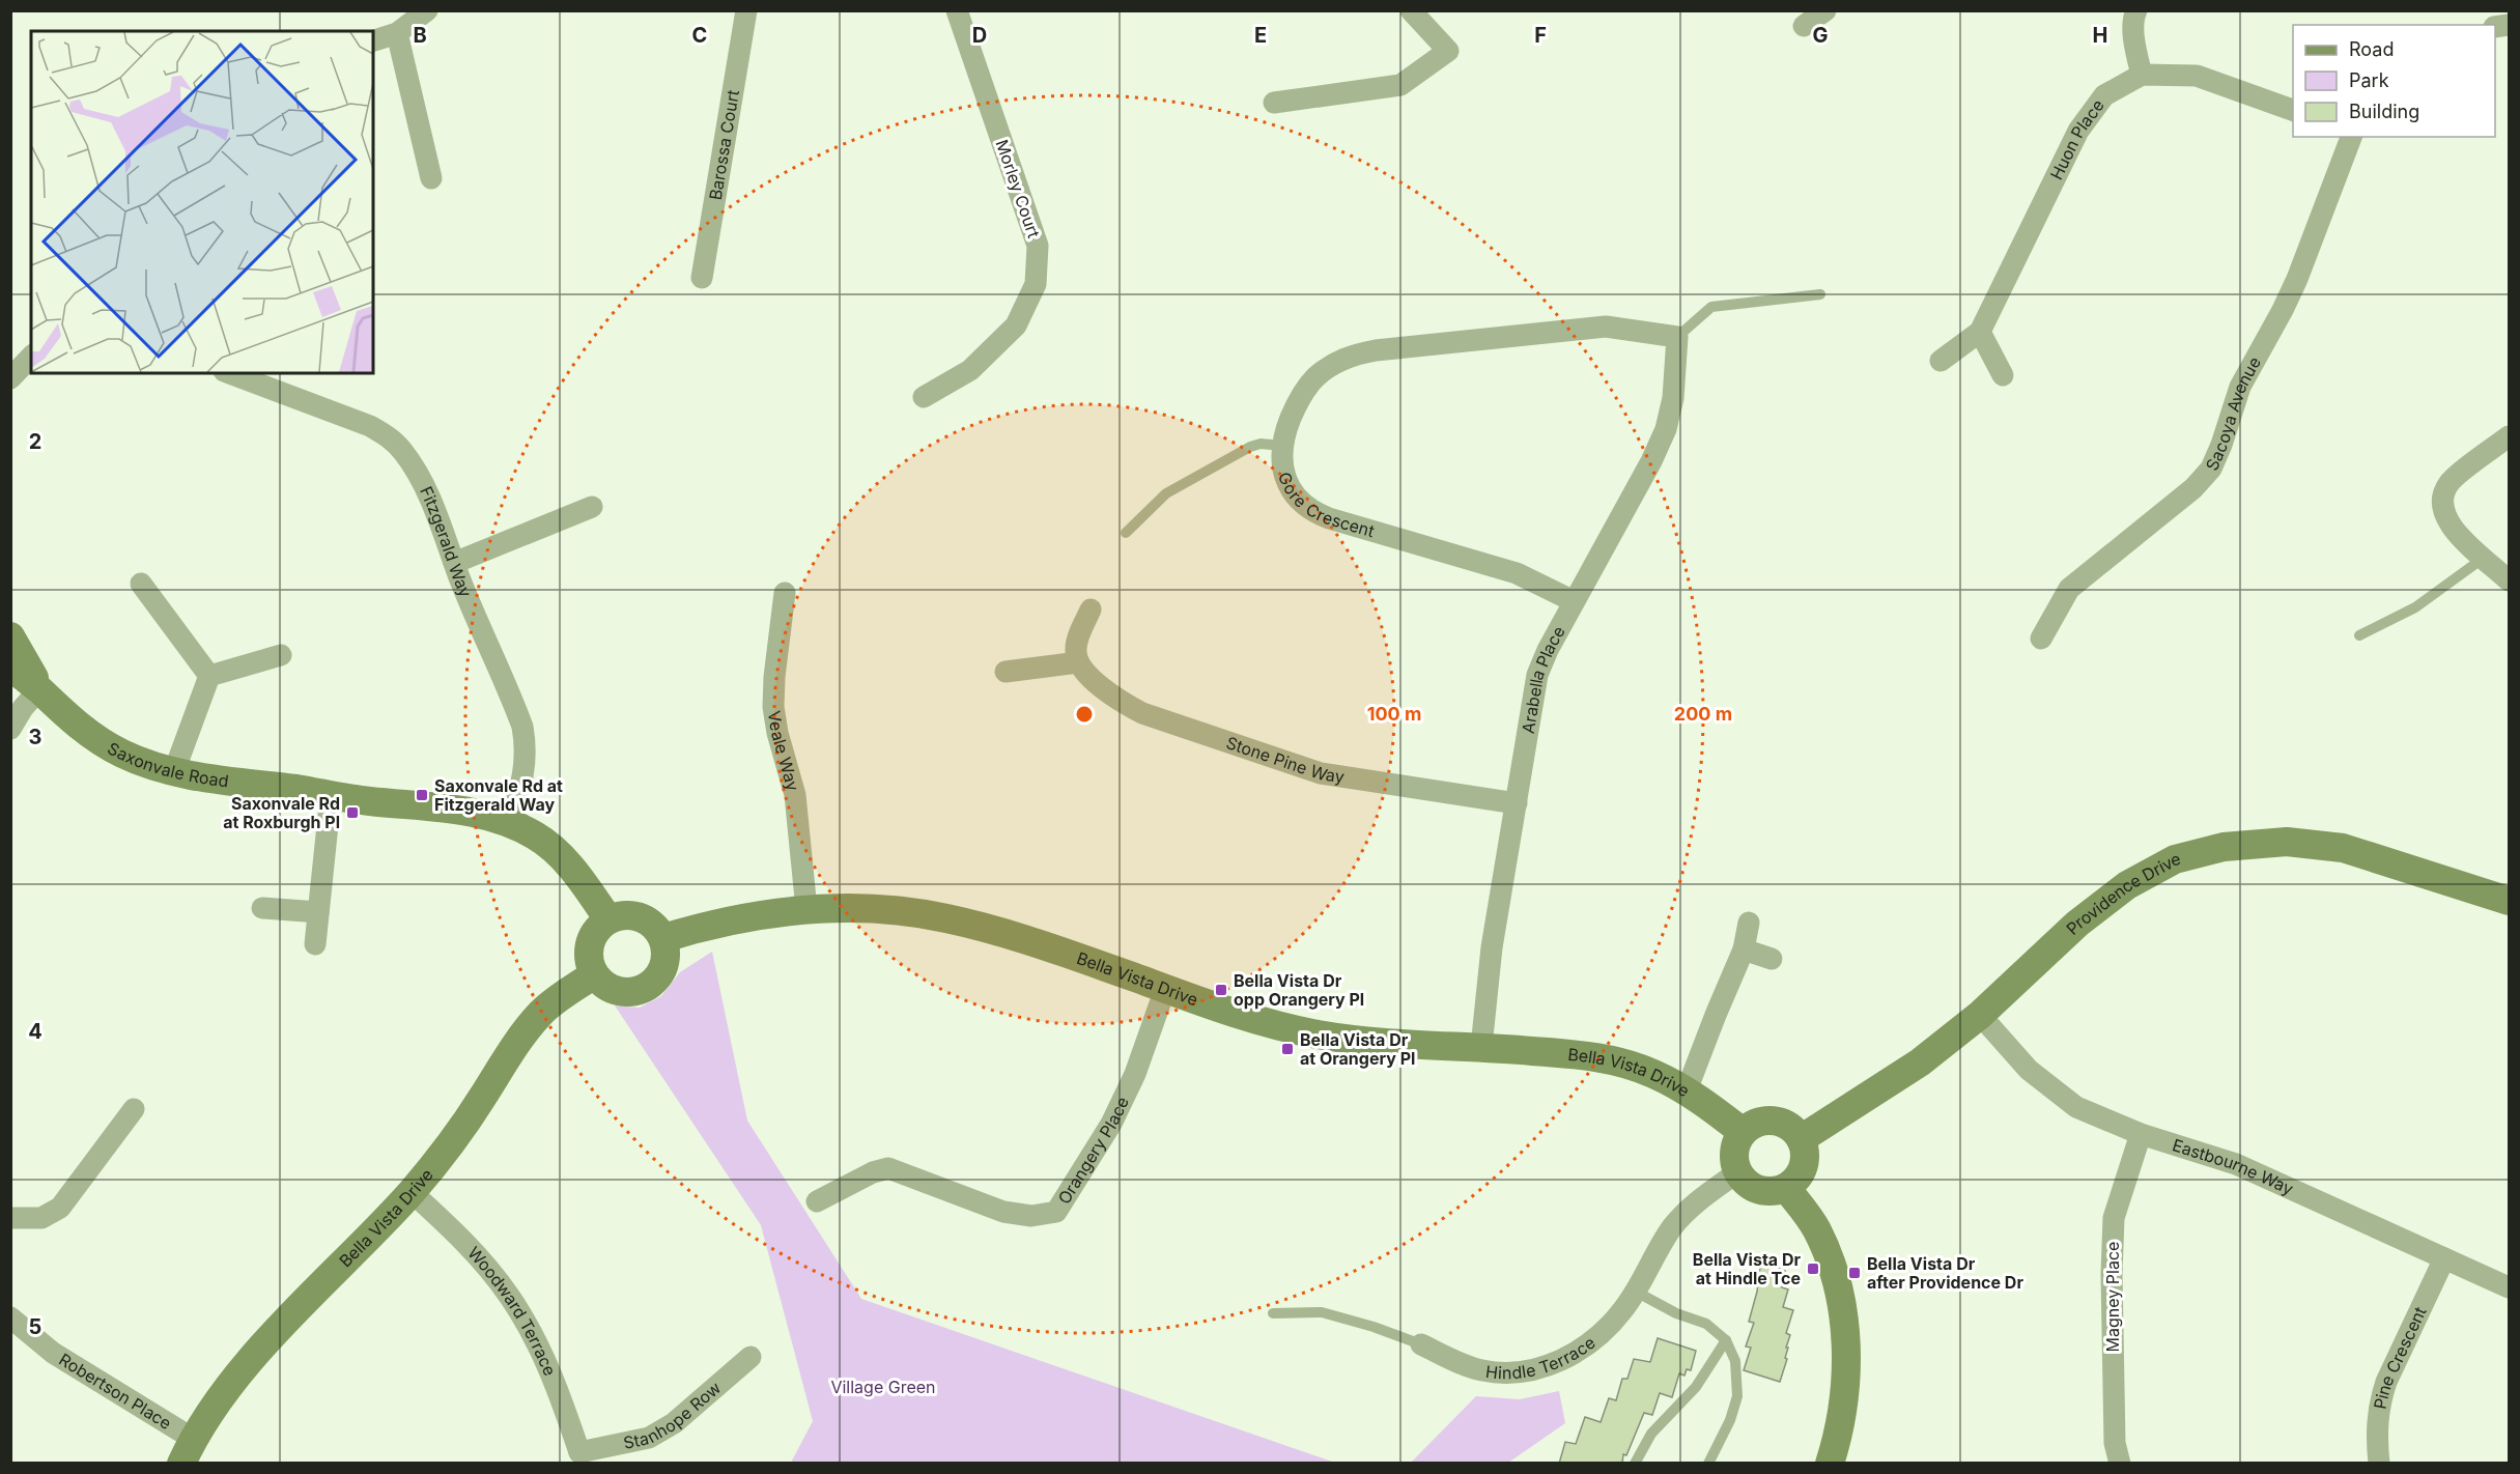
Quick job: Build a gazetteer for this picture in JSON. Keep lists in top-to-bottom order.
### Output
{
  "streets": {
    "street": [
      "Huon Place",
      "Barossa Court",
      "Morley Court",
      "Sacoya Avenue",
      "Gore Crescent",
      "Fitzgerald Way",
      "Arabella Place",
      "Veale Way",
      "Stone Pine Way",
      "Saxonvale Road",
      "Providence Drive",
      "Bella Vista Drive",
      "Orangery Place",
      "Eastbourne Way",
      "Magney Place",
      "Woodward Terrace",
      "Hindle Terrace",
      "Pine Crescent",
      "Robertson Place",
      "Stanhope Row"
    ]
  },
  "crossings": [
    ["Gore Crescent", "Arabella Place"],
    ["Fitzgerald Way", "Saxonvale Road"],
    ["Arabella Place", "Stone Pine Way"],
    ["Arabella Place", "Bella Vista Drive"],
    ["Veale Way", "Bella Vista Drive"],
    ["Saxonvale Road", "Bella Vista Drive"],
    ["Providence Drive", "Bella Vista Drive"],
    ["Providence Drive", "Eastbourne Way"],
    ["Providence Drive", "Hindle Terrace"],
    ["Bella Vista Drive", "Orangery Place"],
    ["Bella Vista Drive", "Woodward Terrace"],
    ["Bella Vista Drive", "Hindle Terrace"],
    ["Bella Vista Drive", "Robertson Place"],
    ["Eastbourne Way", "Magney Place"],
    ["Eastbourne Way", "Pine Crescent"],
    ["Woodward Terrace", "Stanhope Row"]
  ],
  "parks": ["Village Green"],
  "places": {
    "transit": [
      "Saxonvale Rd at Fitzgerald Way",
      "Saxonvale Rd at Roxburgh Pl",
      "Bella Vista Dr opp Orangery Pl",
      "Bella Vista Dr at Orangery Pl",
      "Bella Vista Dr at Hindle Tce",
      "Bella Vista Dr after Providence Dr"
    ]
  },
  "legend": ["Road", "Park", "Building"],
  "grid": {
    "columns": [
      "B",
      "C",
      "D",
      "E",
      "F",
      "G",
      "H"
    ],
    "rows": [
      "2",
      "3",
      "4",
      "5"
    ]
  },
  "rings": ["100 m", "200 m"]
}
